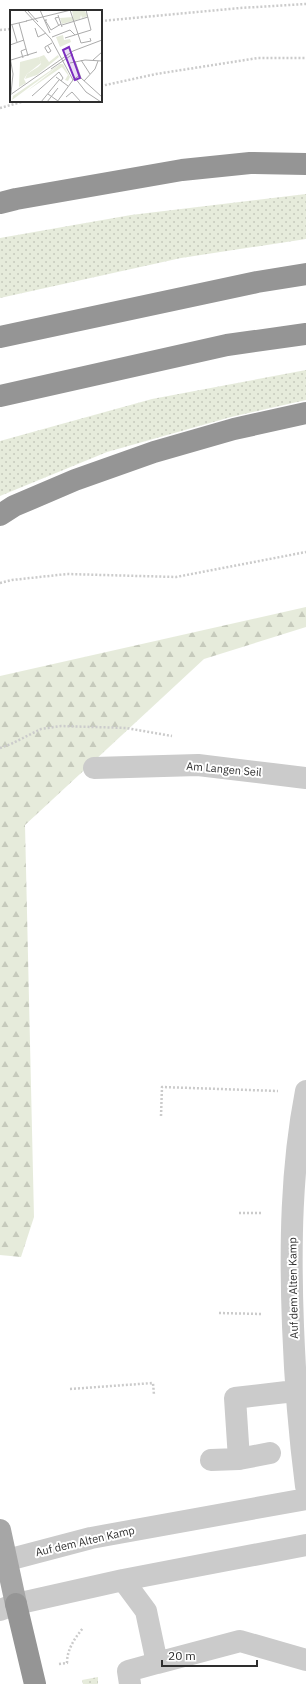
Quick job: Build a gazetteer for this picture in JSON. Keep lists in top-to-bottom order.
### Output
{
  "streets": {
    "street": ["Am Langen Seil", "Auf dem Alten Kamp"]
  },
  "scale_bar": "20 m"
}
